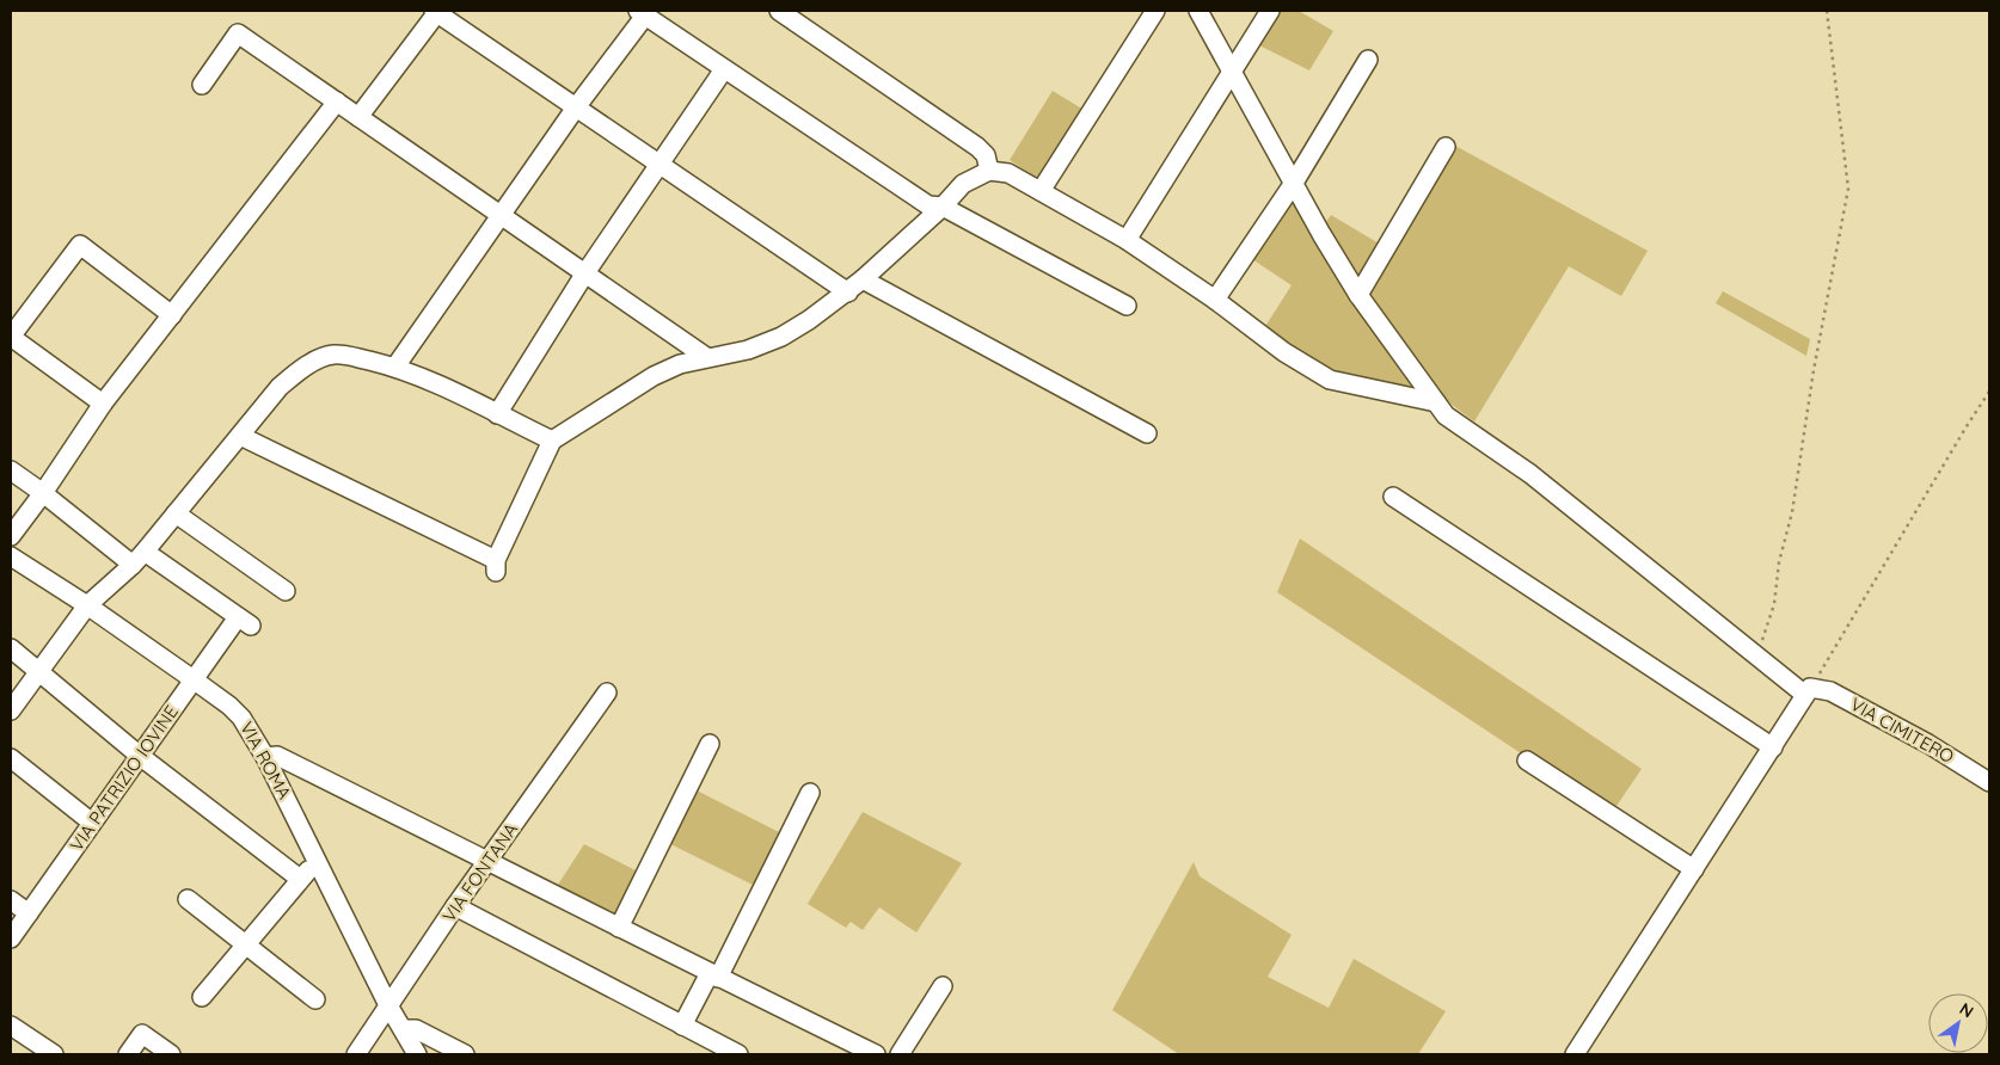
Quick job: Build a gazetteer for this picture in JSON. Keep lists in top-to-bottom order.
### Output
{
  "streets": {
    "street": [
      "VIA CIMITERO",
      "VIA ROMA",
      "VIA PATRIZIO IOVINE",
      "VIA FONTANA"
    ]
  },
  "crossings": [
    ["VIA ROMA", "VIA PATRIZIO IOVINE"],
    ["VIA ROMA", "VIA FONTANA"]
  ],
  "north": "top right"
}
